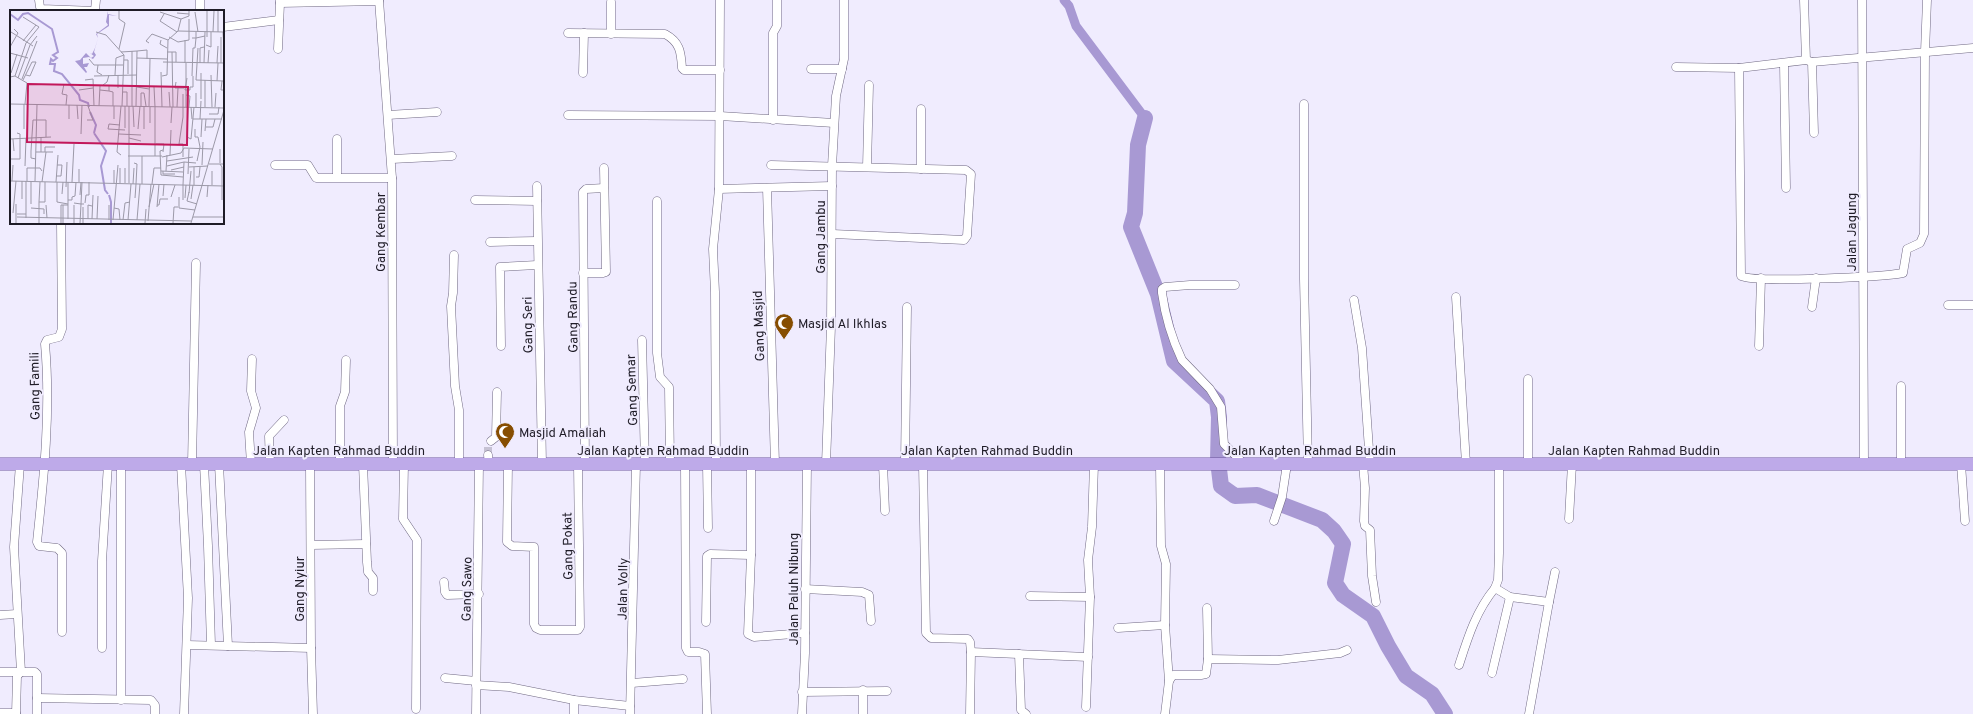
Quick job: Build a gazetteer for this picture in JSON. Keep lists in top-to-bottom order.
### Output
{
  "streets": {
    "main road": ["Jalan Kapten Rahmad Buddin"],
    "street": [
      "Gang Kembar",
      "Jalan Jagung",
      "Gang Jambu",
      "Gang Randu",
      "Gang Seri",
      "Gang Masjid",
      "Gang Famili",
      "Gang Semar",
      "Gang Pokat",
      "Gang Nyiur",
      "Gang Sawo",
      "Jalan Volly",
      "Jalan Paluh Nibung"
    ]
  },
  "crossings": [
    ["Gang Kembar", "Jalan Kapten Rahmad Buddin"],
    ["Jalan Jagung", "Jalan Kapten Rahmad Buddin"],
    ["Gang Jambu", "Jalan Kapten Rahmad Buddin"],
    ["Gang Randu", "Jalan Kapten Rahmad Buddin"],
    ["Gang Randu", "Gang Pokat"],
    ["Gang Seri", "Jalan Kapten Rahmad Buddin"],
    ["Gang Masjid", "Jalan Kapten Rahmad Buddin"],
    ["Gang Famili", "Jalan Kapten Rahmad Buddin"],
    ["Gang Semar", "Jalan Kapten Rahmad Buddin"],
    ["Gang Semar", "Jalan Volly"],
    ["Jalan Kapten Rahmad Buddin", "Gang Pokat"],
    ["Jalan Kapten Rahmad Buddin", "Gang Nyiur"],
    ["Jalan Kapten Rahmad Buddin", "Gang Sawo"],
    ["Jalan Kapten Rahmad Buddin", "Jalan Volly"],
    ["Jalan Kapten Rahmad Buddin", "Jalan Paluh Nibung"]
  ],
  "places": {
    "mosque": ["Masjid Al Ikhlas", "Masjid Amaliah"]
  }
}
